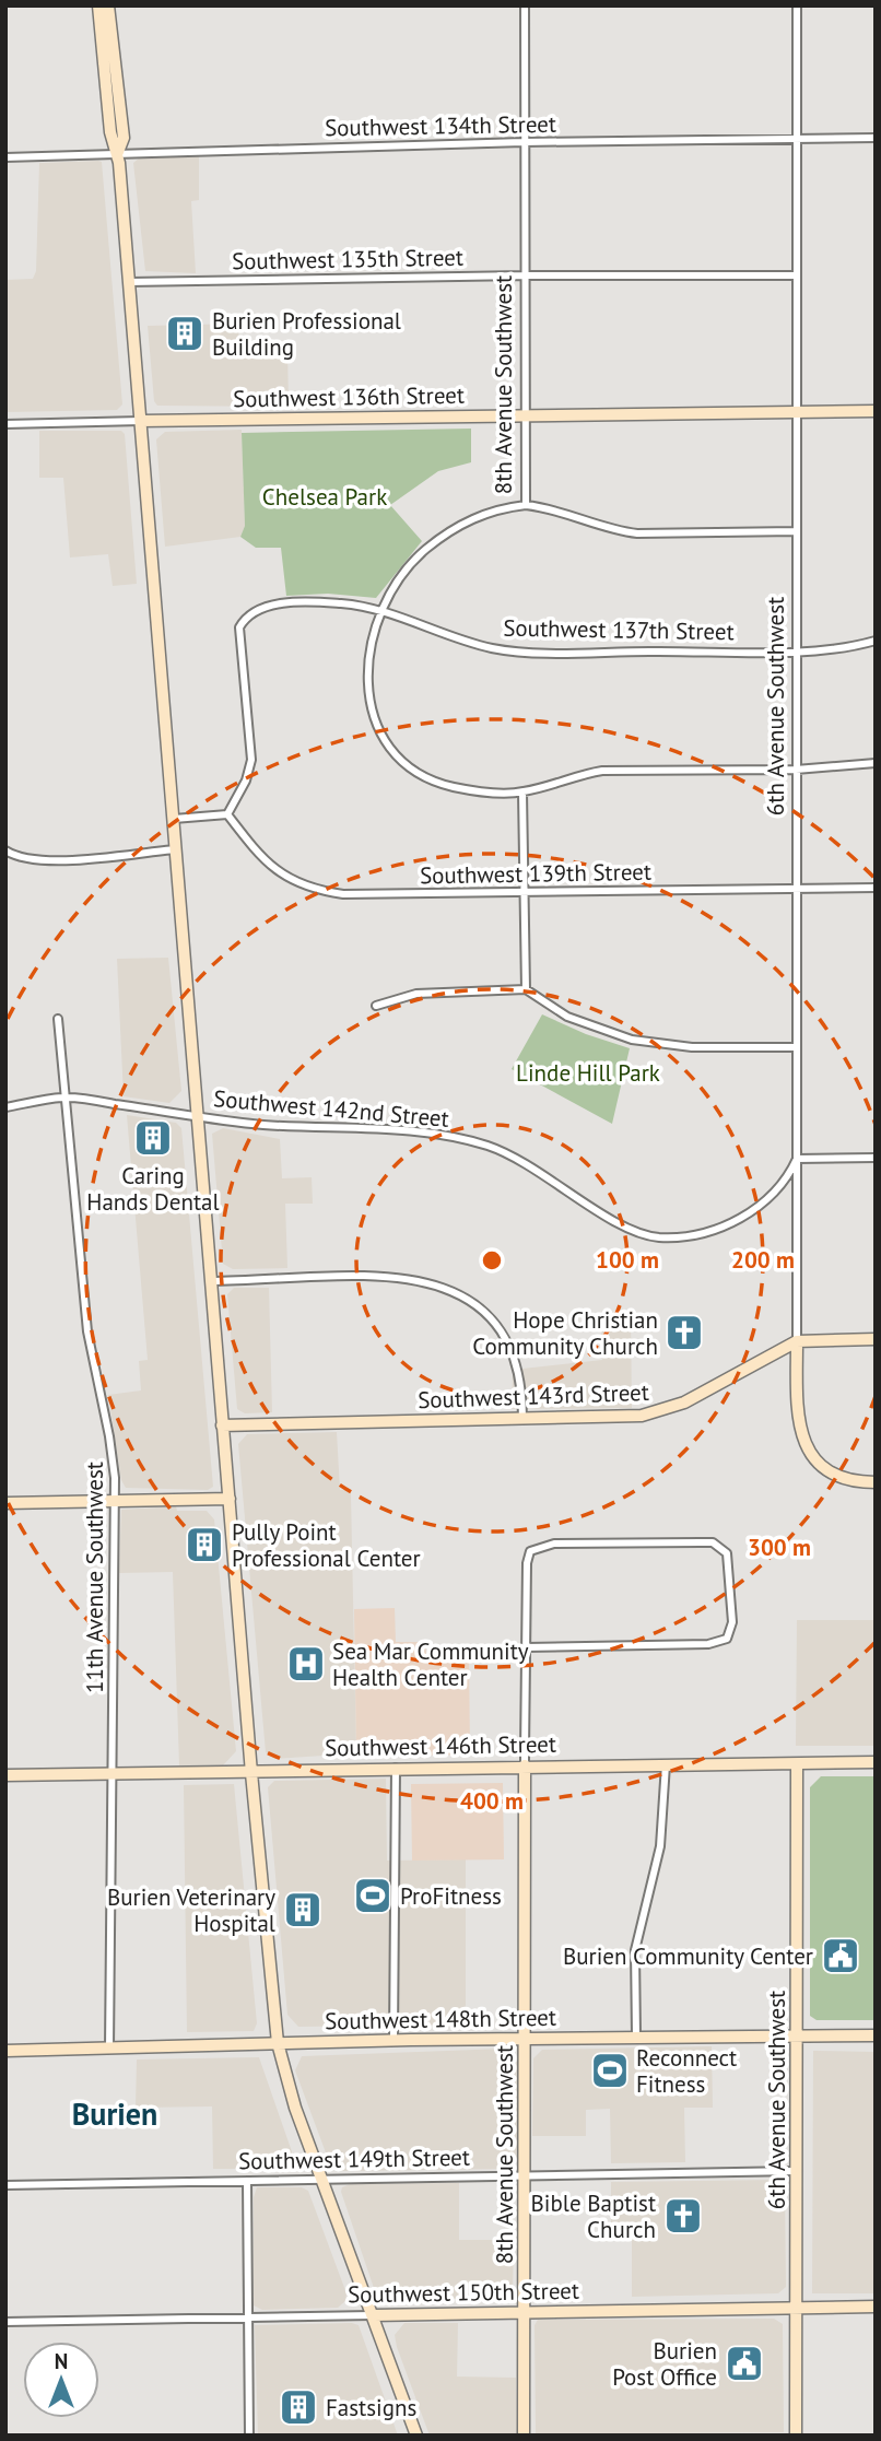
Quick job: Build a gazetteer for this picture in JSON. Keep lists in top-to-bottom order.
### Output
{
  "streets": {
    "street": [
      "Southwest 134th Street",
      "Southwest 135th Street",
      "8th Avenue Southwest",
      "Southwest 136th Street",
      "Southwest 137th Street",
      "6th Avenue Southwest",
      "Southwest 139th Street",
      "Southwest 142nd Street",
      "Southwest 143rd Street",
      "11th Avenue Southwest",
      "Southwest 146th Street",
      "Southwest 148th Street",
      "Southwest 149th Street",
      "Southwest 150th Street"
    ]
  },
  "crossings": [
    ["Southwest 134th Street", "8th Avenue Southwest"],
    ["Southwest 134th Street", "6th Avenue Southwest"],
    ["Southwest 135th Street", "8th Avenue Southwest"],
    ["Southwest 135th Street", "6th Avenue Southwest"],
    ["8th Avenue Southwest", "Southwest 136th Street"],
    ["8th Avenue Southwest", "Southwest 137th Street"],
    ["8th Avenue Southwest", "Southwest 146th Street"],
    ["8th Avenue Southwest", "Southwest 148th Street"],
    ["8th Avenue Southwest", "Southwest 149th Street"],
    ["8th Avenue Southwest", "Southwest 150th Street"],
    ["Southwest 136th Street", "6th Avenue Southwest"],
    ["Southwest 137th Street", "6th Avenue Southwest"],
    ["Southwest 137th Street", "Southwest 139th Street"],
    ["6th Avenue Southwest", "Southwest 139th Street"],
    ["6th Avenue Southwest", "Southwest 142nd Street"],
    ["6th Avenue Southwest", "Southwest 143rd Street"],
    ["6th Avenue Southwest", "Southwest 146th Street"],
    ["6th Avenue Southwest", "Southwest 148th Street"],
    ["6th Avenue Southwest", "Southwest 149th Street"],
    ["6th Avenue Southwest", "Southwest 150th Street"],
    ["Southwest 142nd Street", "11th Avenue Southwest"],
    ["11th Avenue Southwest", "Southwest 146th Street"],
    ["11th Avenue Southwest", "Southwest 148th Street"]
  ],
  "districts": ["Burien"],
  "parks": ["Chelsea Park", "Linde Hill Park"],
  "places": {
    "building": [
      "Burien Professional Building",
      "Caring Hands Dental",
      "Pully Point Professional Center",
      "Burien Veterinary Hospital",
      "Fastsigns"
    ],
    "church": ["Hope Christian Community Church", "Bible Baptist Church"],
    "hospital": ["Sea Mar Community Health Center"],
    "sports": ["ProFitness", "Reconnect Fitness"],
    "public building": ["Burien Community Center", "Burien Post Office"]
  },
  "north": "top",
  "rings": [
    "100 m",
    "200 m",
    "300 m",
    "400 m"
  ]
}
